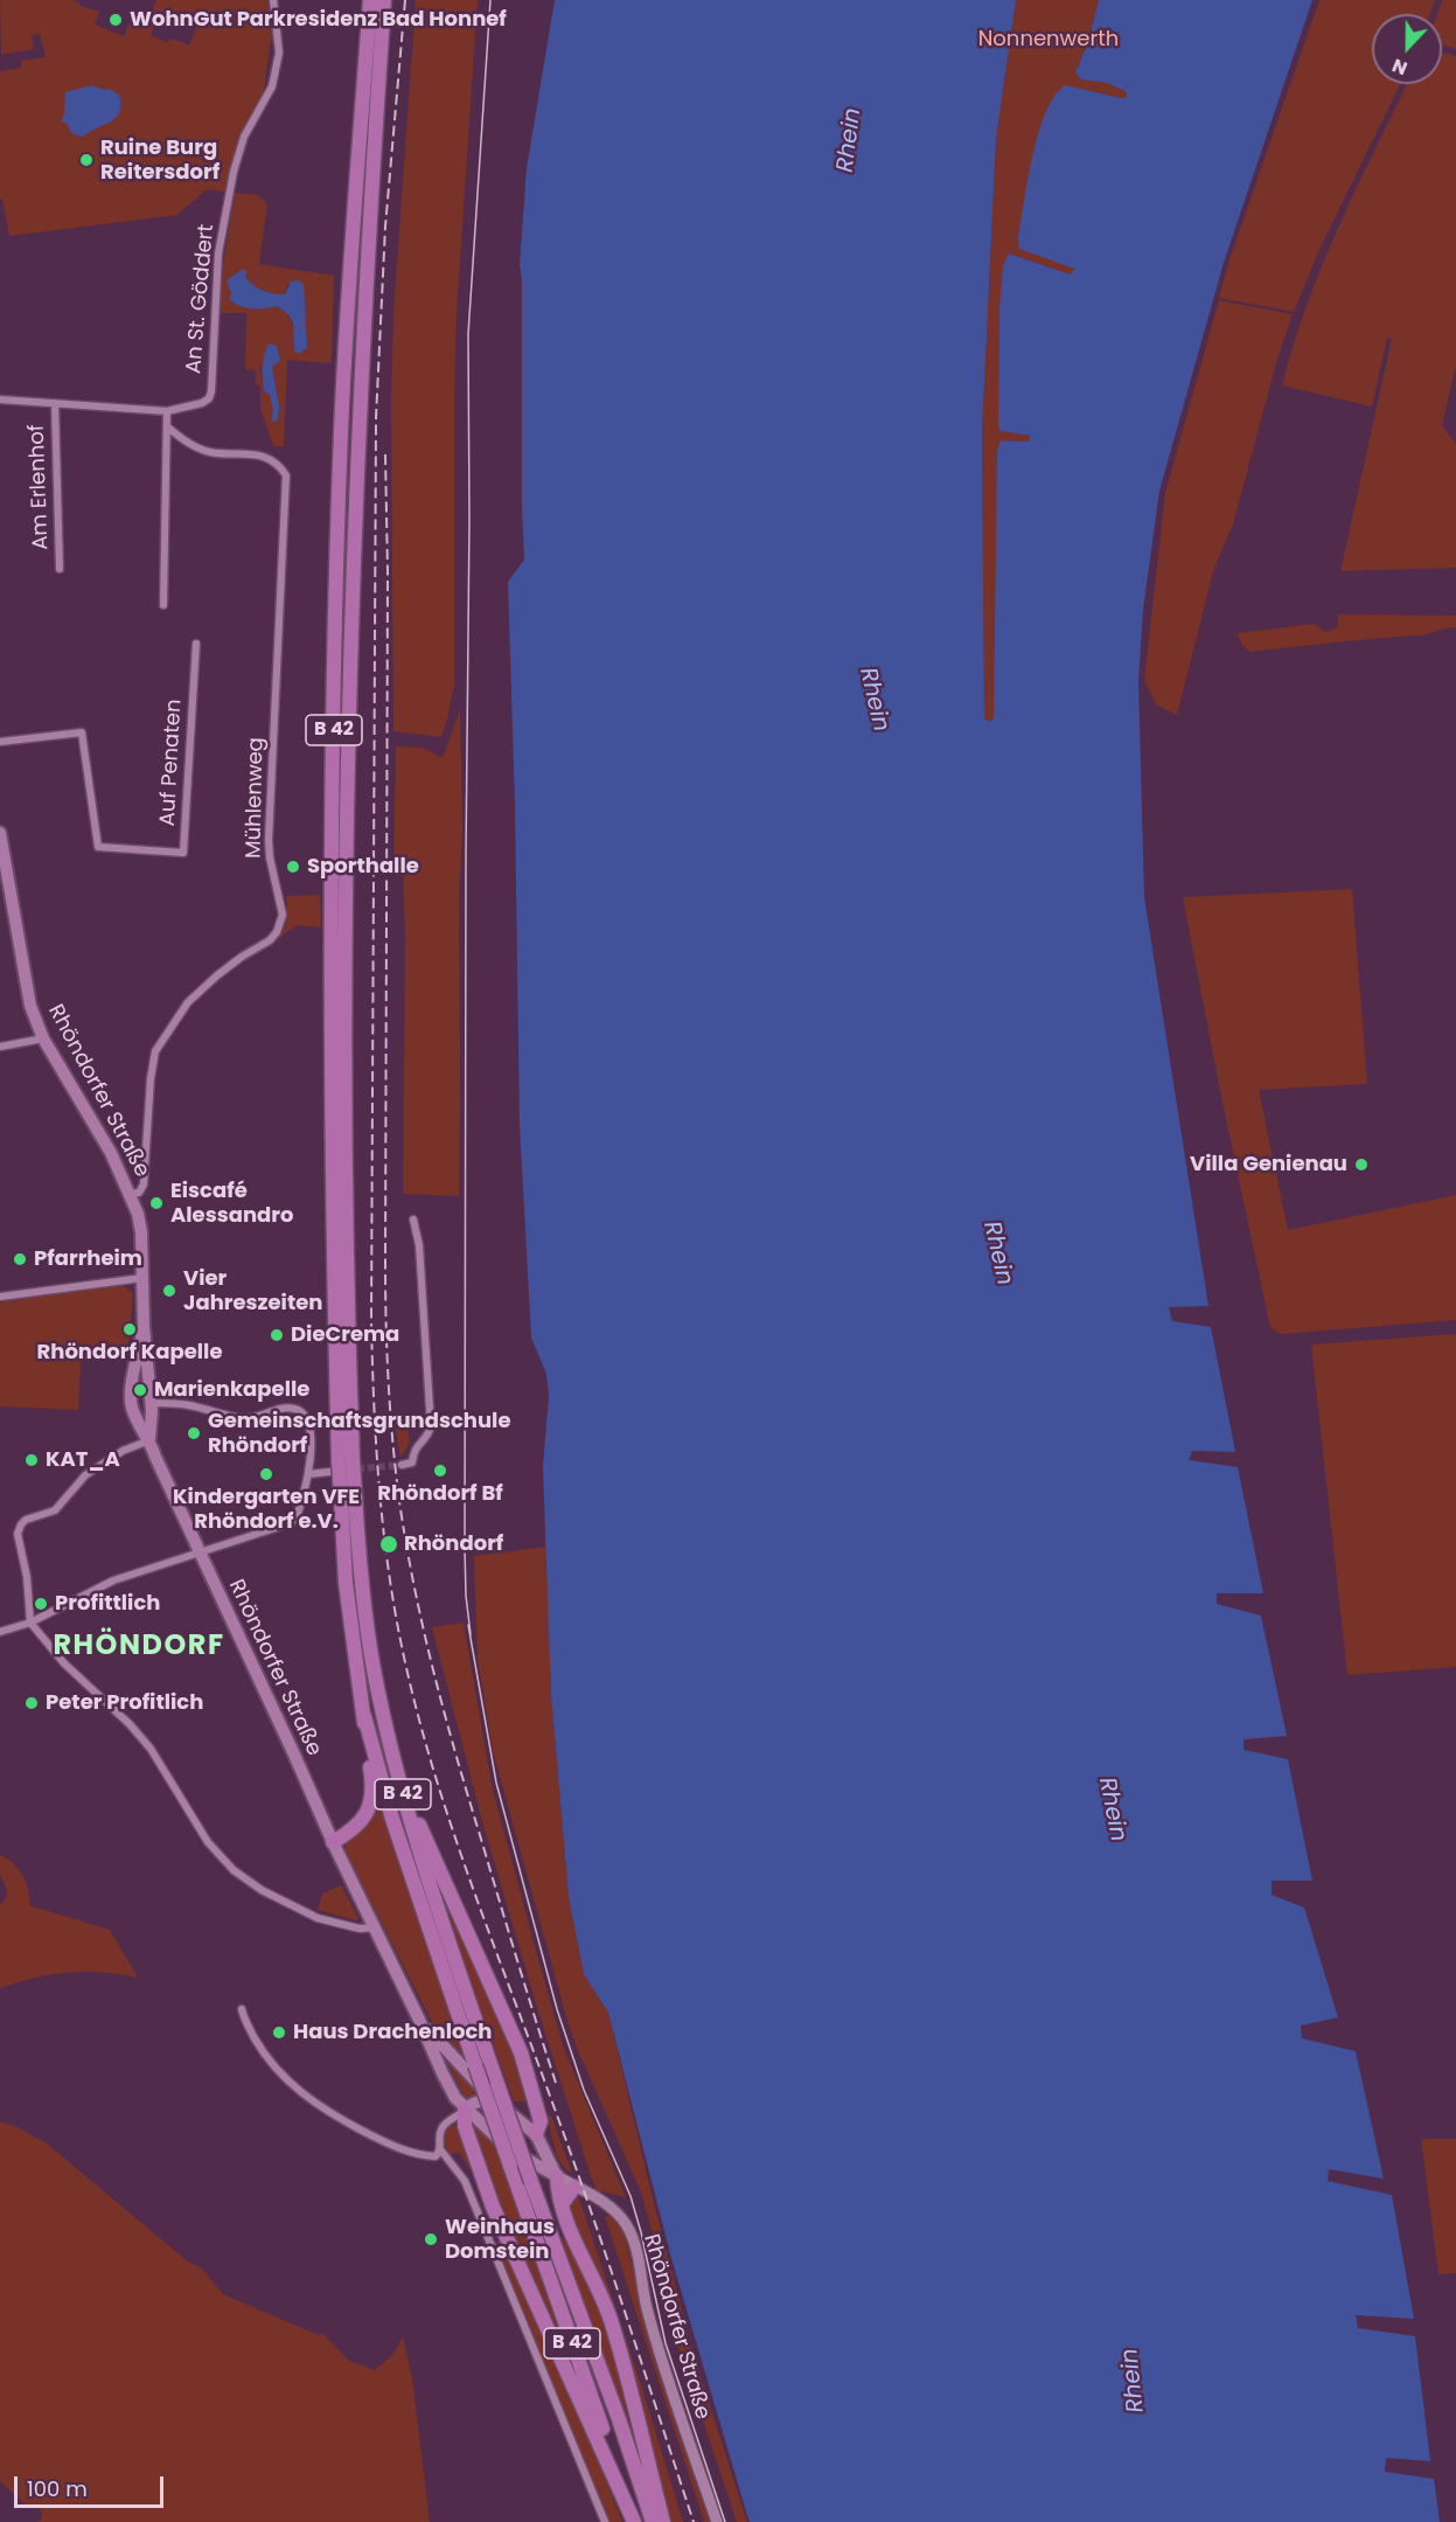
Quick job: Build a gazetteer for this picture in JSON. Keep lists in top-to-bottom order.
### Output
{
  "streets": {
    "highway": ["B 42"],
    "main road": ["Rhöndorfer Straße"],
    "street": [
      "An St. Göddert",
      "Am Erlenhof",
      "Auf Penaten",
      "Mühlenweg"
    ]
  },
  "crossings": [
    ["An St. Göddert", "Am Erlenhof"],
    ["B 42", "Rhöndorfer Straße"],
    ["Mühlenweg", "Rhöndorfer Straße"]
  ],
  "districts": ["RHÖNDORF"],
  "water": ["Rhein"],
  "parks": ["Nonnenwerth"],
  "places": [
    "WohnGut Parkresidenz Bad Honnef",
    "Ruine Burg Reitersdorf",
    "Sporthalle",
    "Villa Genienau",
    "Eiscafé Alessandro",
    "Pfarrheim",
    "Vier Jahreszeiten",
    "Rhöndorf Kapelle",
    "DieCrema",
    "Marienkapelle",
    "Gemeinschaftsgrundschule Rhöndorf",
    "KAT_A",
    "Rhöndorf Bf",
    "Kindergarten VFE Rhöndorf e.V.",
    "Rhöndorf",
    "Profittlich",
    "Peter Profitlich",
    "Haus Drachenloch",
    "Weinhaus Domstein"
  ],
  "scale_bar": "100 m",
  "north": "bottom"
}
